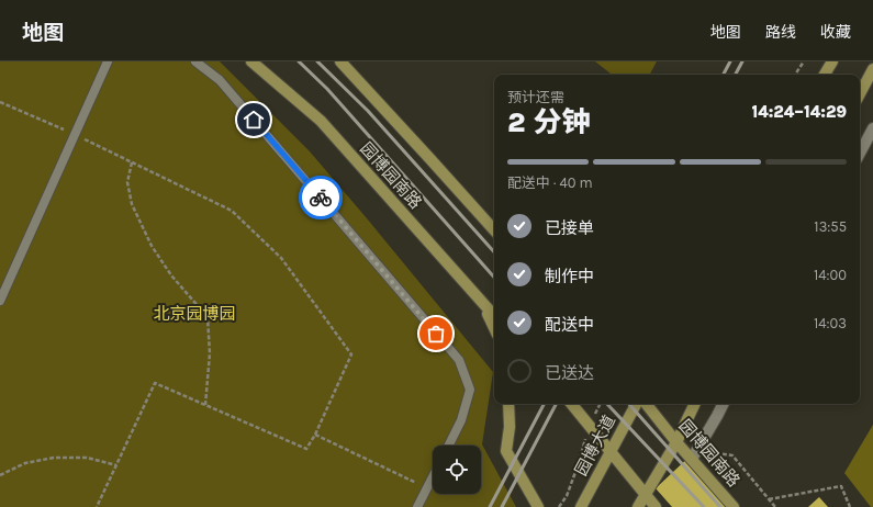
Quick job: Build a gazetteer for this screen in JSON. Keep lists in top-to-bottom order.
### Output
{
  "streets": {
    "main road": ["园博园南路", "园博大道"]
  },
  "parks": ["北京园博园"],
  "page": {
    "header": "地图",
    "nav": ["地图", "路线", "收藏"],
    "heading": ["2 分钟", "预计还需", "14:24–14:29"],
    "bar": "配送中 · 40 m",
    "list": [
      ["已接单", "13:55"],
      ["制作中", "14:00"],
      ["配送中", "14:03"],
      "已送达"
    ]
  }
}
